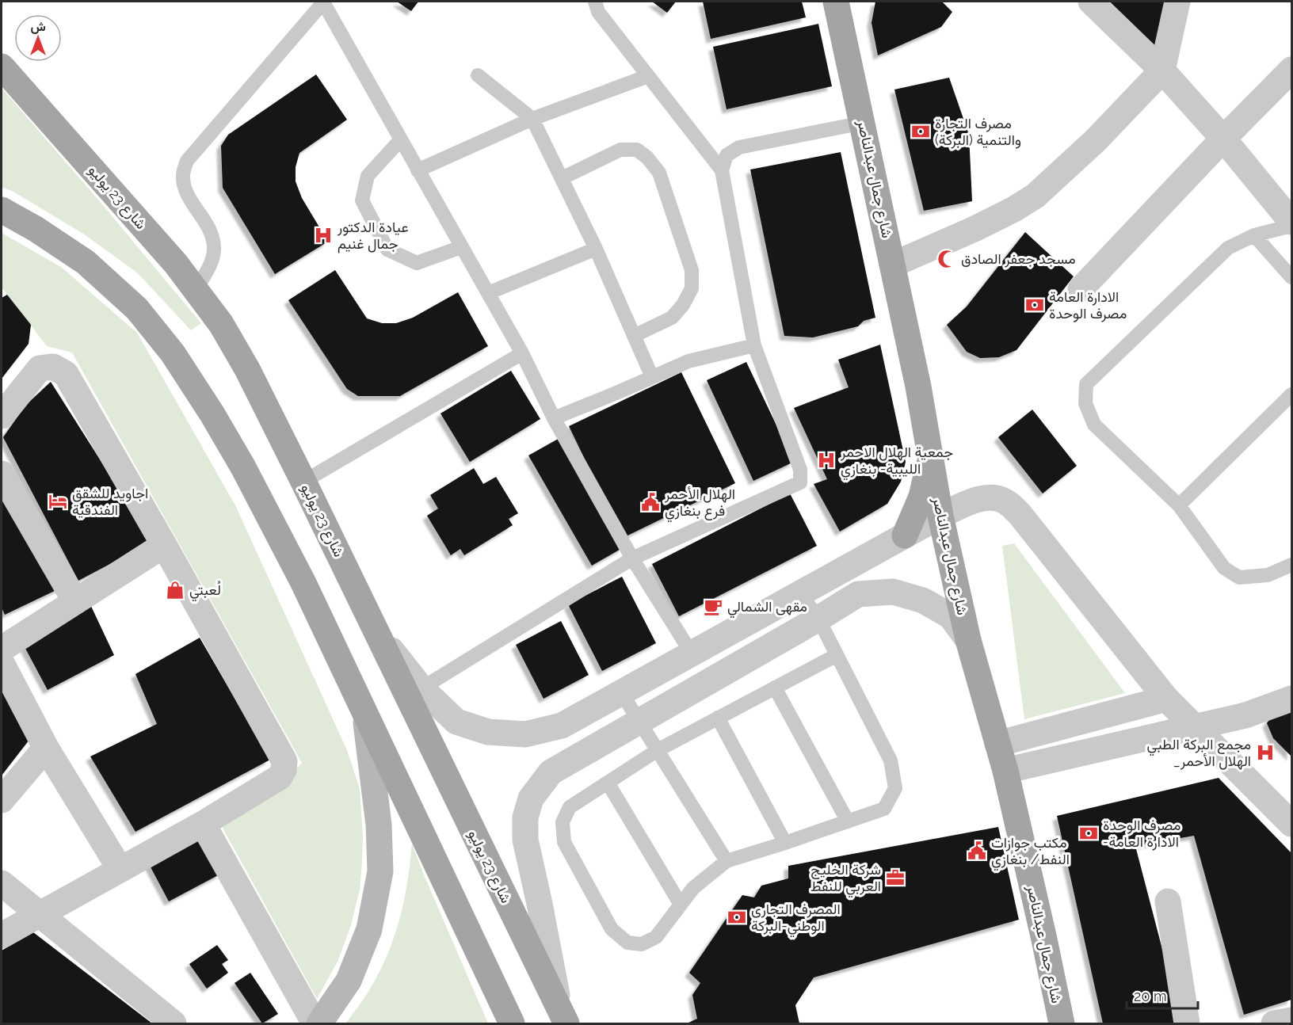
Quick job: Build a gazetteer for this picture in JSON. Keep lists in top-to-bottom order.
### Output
{
  "streets": {
    "main road": ["شارع جمال عبدالناصر", "شارع 23 يوليو"]
  },
  "places": {
    "bank": [
      "مصرف التجارة والتنمية (البركة)",
      "الادارة العامة مصرف الوحدة",
      "مصرف الوحدة -الادارة العامة",
      "المصرف التجاري الوطني-البركة"
    ],
    "hospital": ["عيادة الدكتور جمال غنيم", "جمعية الهلال الاحمر الليبية- بنغازي", "مجمع البركة الطبي _الهلال الأحمر"],
    "mosque": ["مسجد جعفر الصادق"],
    "hotel": ["اجاويد للشقق الفندقية"],
    "public building": ["الهلال الأحمر فرع بنغازي", "مكتب جوازات النفط/ بنغازي"],
    "shop": ["لُعبتي"],
    "cafe": ["مقهى الشمالي"],
    "office": ["شركة الخليج العربي للنفط"]
  },
  "scale_bar": "20 m",
  "north": "top"
}
